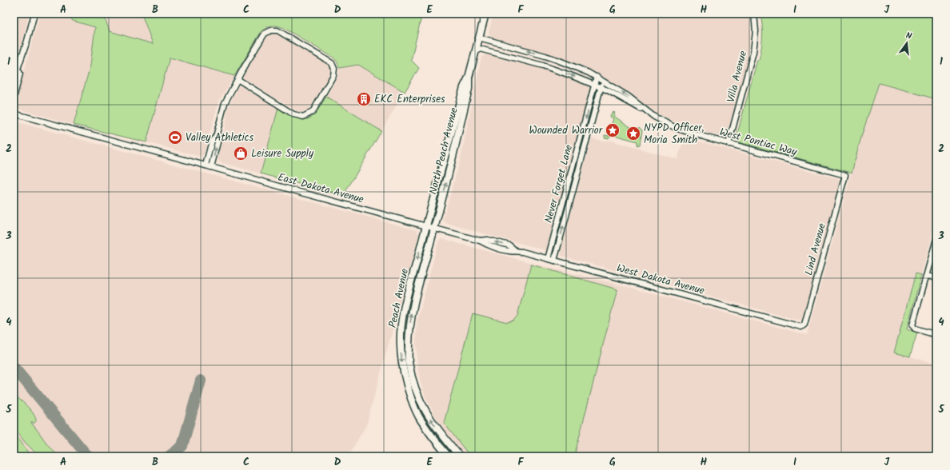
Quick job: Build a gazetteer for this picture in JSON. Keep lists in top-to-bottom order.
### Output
{
  "streets": {
    "main road": ["North Peach Avenue", "Peach Avenue"],
    "street": [
      "Villa Avenue",
      "West Pontiac Way",
      "Never Forget Lane",
      "East Dakota Avenue",
      "Lind Avenue",
      "West Dakota Avenue"
    ]
  },
  "crossings": [
    ["Villa Avenue", "West Pontiac Way"],
    ["West Pontiac Way", "North Peach Avenue"],
    ["West Pontiac Way", "Never Forget Lane"],
    ["West Pontiac Way", "Lind Avenue"],
    ["North Peach Avenue", "East Dakota Avenue"],
    ["North Peach Avenue", "West Dakota Avenue"],
    ["North Peach Avenue", "Peach Avenue"],
    ["Never Forget Lane", "West Dakota Avenue"],
    ["East Dakota Avenue", "West Dakota Avenue"],
    ["East Dakota Avenue", "Peach Avenue"],
    ["Lind Avenue", "West Dakota Avenue"],
    ["West Dakota Avenue", "Peach Avenue"]
  ],
  "places": {
    "building": ["EKC Enterprises"],
    "place": ["Wounded Warrior", "NYPD Officer, Moria Smith"],
    "sports": ["Valley Athletics"],
    "shop": ["Leisure Supply"]
  },
  "north": "top",
  "grid": {
    "columns": [
      "A",
      "B",
      "C",
      "D",
      "E",
      "F",
      "G",
      "H",
      "I",
      "J"
    ],
    "rows": [
      "1",
      "2",
      "3",
      "4",
      "5"
    ]
  }
}
